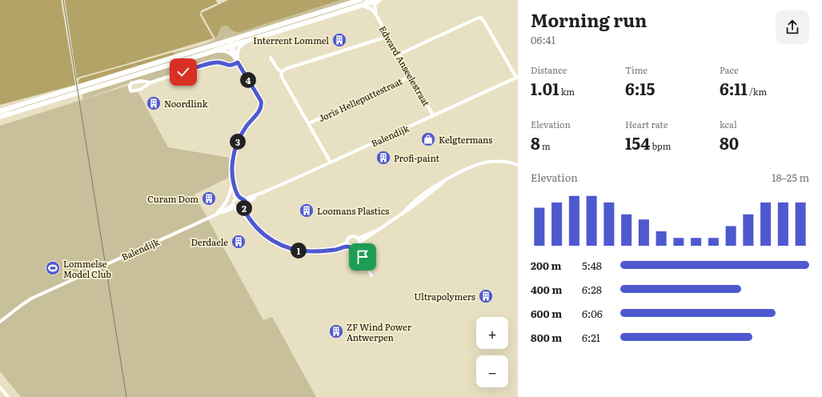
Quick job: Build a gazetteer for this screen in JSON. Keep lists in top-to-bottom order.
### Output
{
  "streets": {
    "street": ["Edward Anseelestraat", "Joris Helleputtestraat", "Balendijk"]
  },
  "crossings": [
    ["Edward Anseelestraat", "Joris Helleputtestraat"],
    ["Edward Anseelestraat", "Balendijk"]
  ],
  "places": {
    "building": [
      "Interrent Lommel",
      "Noordlink",
      "Profi-paint",
      "Curam Dom",
      "Loomans Plastics",
      "Derdaele",
      "Ultrapolymers",
      "ZF Wind Power Antwerpen"
    ],
    "shop": ["Kelgtermans"],
    "sports": ["Lommelse Model Club"]
  },
  "page": {
    "heading": ["Morning run", "06:41"],
    "stats": [
      ["Distance", "1.01 km"],
      ["Time", "6:15"],
      ["Pace", "6:11 /km"],
      ["Elevation", "8 m"],
      ["Heart rate", "154 bpm"],
      ["kcal", "80"]
    ],
    "pins": [
      "4",
      "3",
      "2",
      "1"
    ],
    "chart": ["Elevation", "18–25 m"],
    "list": [
      {
        "name": "200 m",
        "note": "5:48"
      },
      {
        "name": "400 m",
        "note": "6:28"
      },
      {
        "name": "600 m",
        "note": "6:06"
      },
      {
        "name": "800 m",
        "note": "6:21"
      }
    ],
    "map_buttons": ["+", "−"]
  }
}
